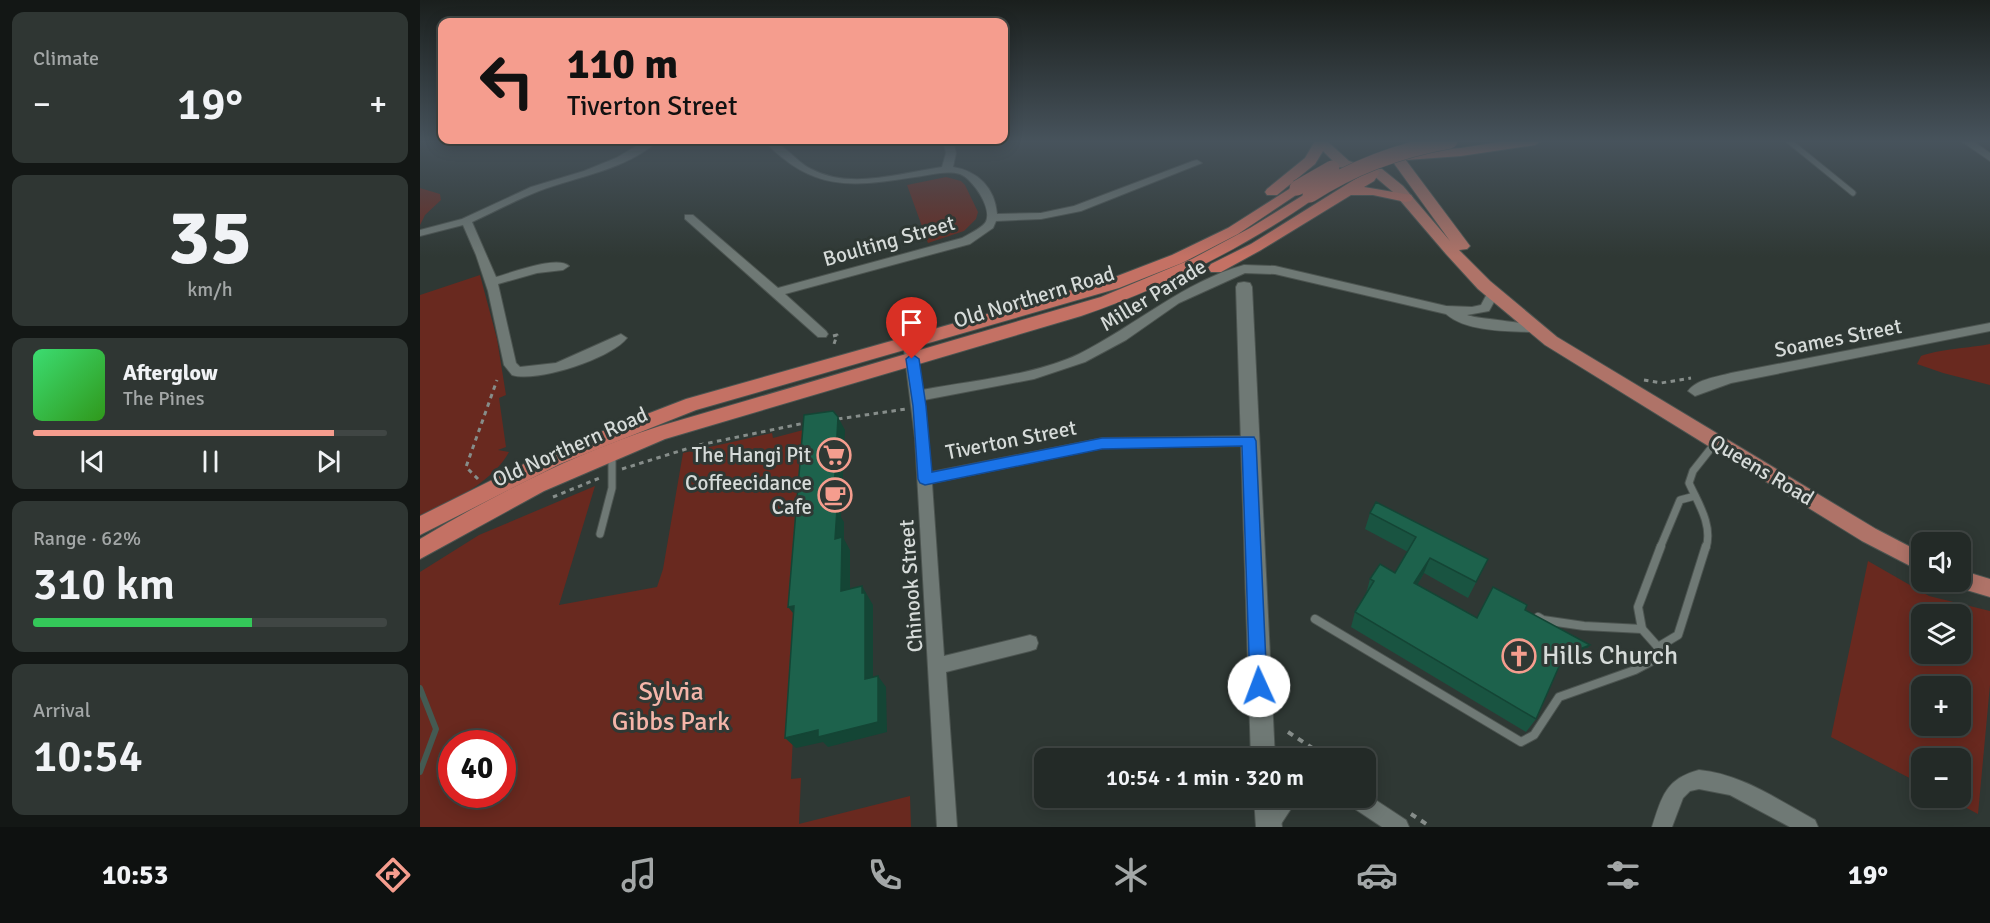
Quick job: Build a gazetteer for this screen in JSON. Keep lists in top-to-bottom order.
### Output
{
  "streets": {
    "highway": ["Old Northern Road"],
    "main road": ["Queens Road"],
    "street": [
      "Boulting Street",
      "Miller Parade",
      "Soames Street",
      "Tiverton Street",
      "Chinook Street"
    ]
  },
  "crossings": [
    ["Miller Parade", "Queens Road"],
    ["Miller Parade", "Chinook Street"],
    ["Old Northern Road", "Chinook Street"],
    ["Tiverton Street", "Chinook Street"]
  ],
  "parks": ["Sylvia Gibbs Park"],
  "places": {
    "supermarket": ["The Hangi Pit"],
    "cafe": ["Coffeecidance Cafe"],
    "church": ["Hills Church"]
  },
  "page": {
    "tile": [
      "Climate",
      ["35", "km/h"],
      ["Range · 62%", "310 km"],
      ["Arrival", "10:54"]
    ],
    "turn": ["110 m", "Tiverton Street"],
    "heat": ["−", "19°", "+"],
    "song": ["Afterglow", "The Pines"],
    "map_buttons": ["+", "−"],
    "limit": "40",
    "trip": "10:54 · 1 min · 320 m",
    "tabs": ["10:53", "19°"]
  }
}
